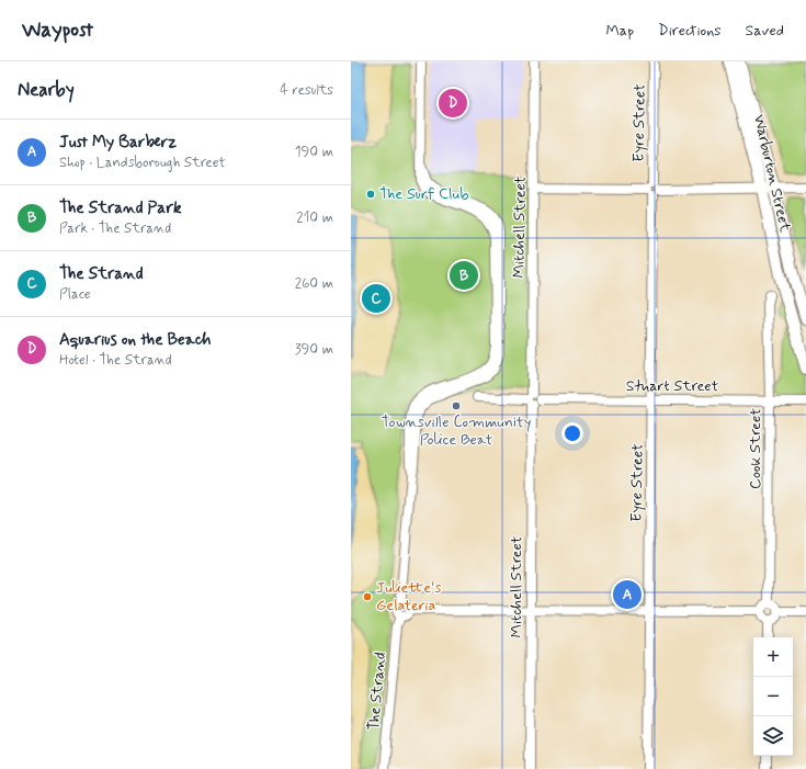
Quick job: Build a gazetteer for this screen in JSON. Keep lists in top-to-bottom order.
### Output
{
  "streets": {
    "main road": ["Warburton Street"],
    "street": [
      "Eyre Street",
      "Mitchell Street",
      "Stuart Street",
      "Cook Street",
      "The Strand"
    ]
  },
  "crossings": [
    ["Eyre Street", "Stuart Street"],
    ["Mitchell Street", "Stuart Street"],
    ["Stuart Street", "Cook Street"]
  ],
  "places": ["The Surf Club", "Townsville Community Police Beat", "Juliette's Gelateria"],
  "page": {
    "header": "Waypost",
    "nav": ["Map", "Directions", "Saved"],
    "heading": ["Nearby", "4 results"],
    "pins": [
      "D",
      "B",
      "C",
      "A"
    ],
    "list": [
      {
        "mark": "A",
        "name": "Just My Barberz",
        "note": "Shop · Landsborough Street",
        "value": "190 m"
      },
      {
        "mark": "B",
        "name": "The Strand Park",
        "note": "Park · The Strand",
        "value": "210 m"
      },
      {
        "mark": "C",
        "name": "The Strand",
        "note": "Place",
        "value": "260 m"
      },
      {
        "mark": "D",
        "name": "Aquarius on the Beach",
        "note": "Hotel · The Strand",
        "value": "390 m"
      }
    ],
    "map_buttons": ["+", "−"]
  }
}
